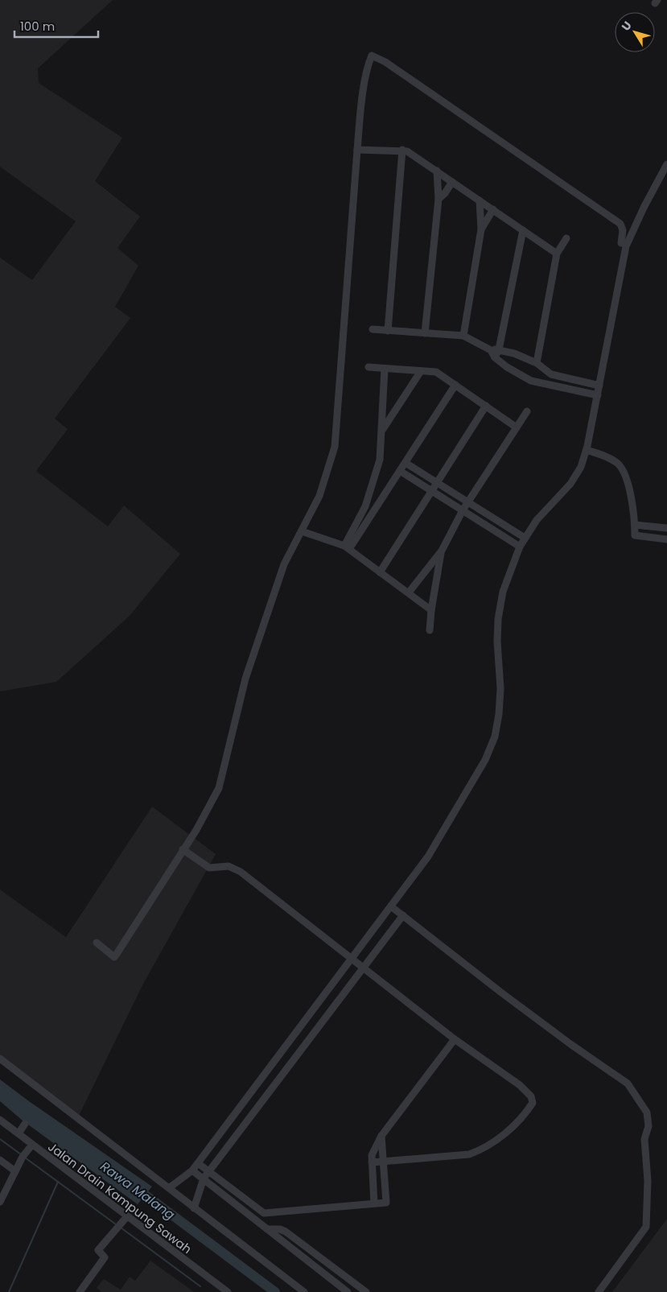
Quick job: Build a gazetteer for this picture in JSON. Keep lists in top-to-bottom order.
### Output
{
  "streets": {
    "street": ["Jalan Drain Kampung Sawah"]
  },
  "water": ["Rawa Malang"],
  "scale_bar": "100 m",
  "north": "top left"
}
